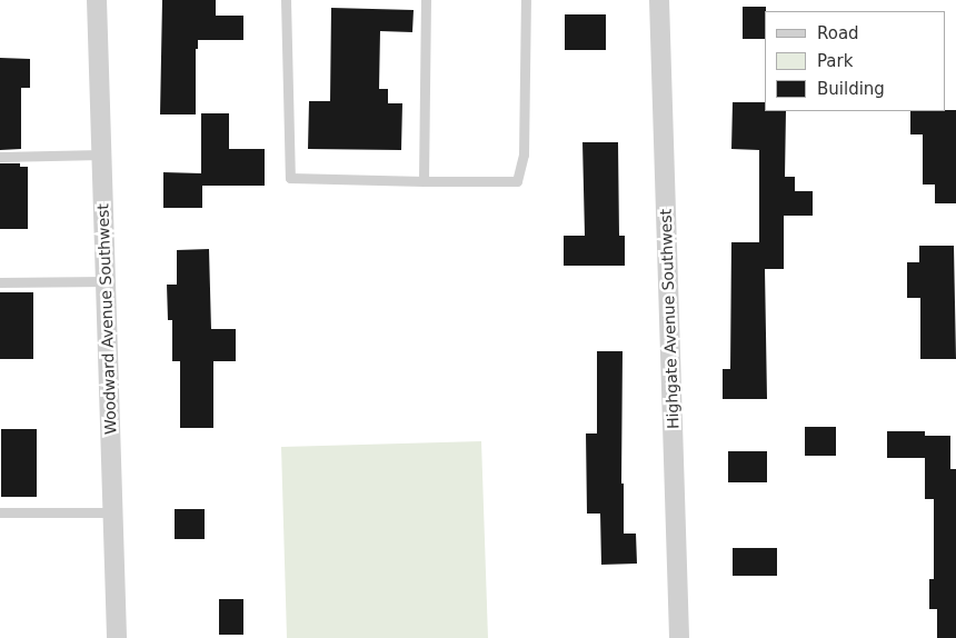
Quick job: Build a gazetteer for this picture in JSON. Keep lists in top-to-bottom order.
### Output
{
  "streets": {
    "street": ["Woodward Avenue Southwest", "Highgate Avenue Southwest"]
  },
  "legend": ["Road", "Park", "Building"]
}
